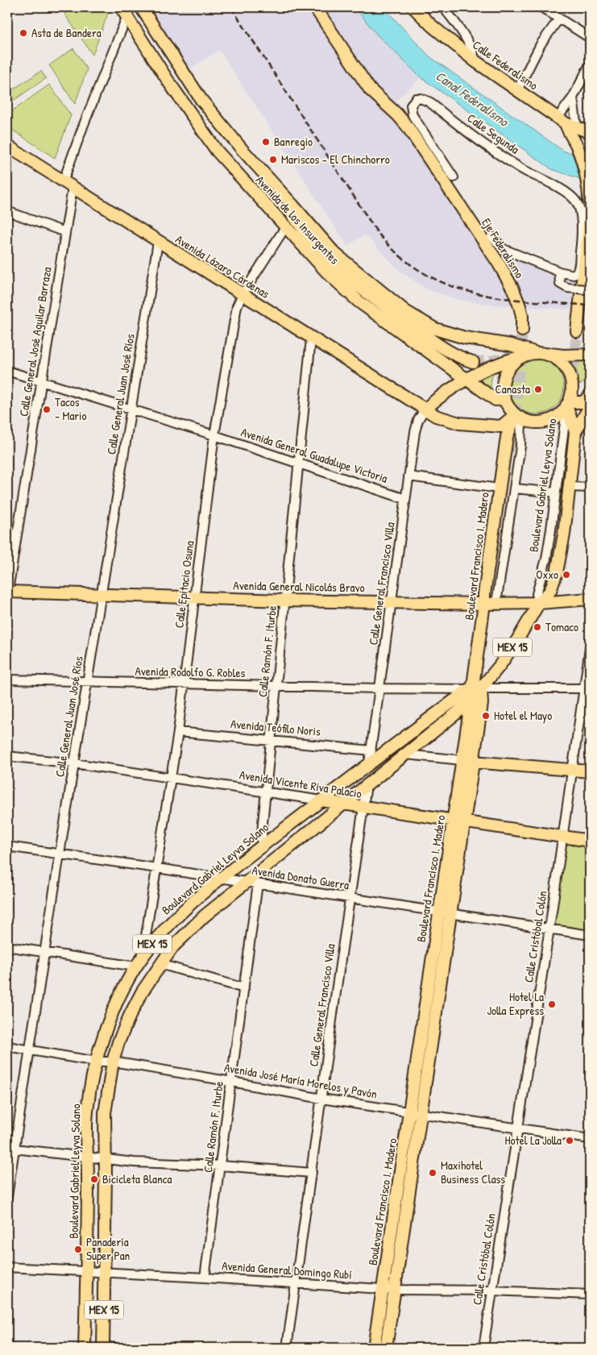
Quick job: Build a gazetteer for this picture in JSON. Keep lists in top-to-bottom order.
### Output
{
  "streets": {
    "main road": [
      "Calle Federalismo",
      "Avenida de los Insurgentes",
      "Eje Federalismo",
      "Avenida Lázaro Cárdenas",
      "Boulevard Gabriel Leyva Solano",
      "Boulevard Francisco I. Madero",
      "Avenida General Nicolás Bravo",
      "MEX 15",
      "Avenida Vicente Riva Palacio"
    ],
    "street": [
      "Calle Segunda",
      "Calle General José Aguilar Barraza",
      "Calle General Juan José Ríos",
      "Avenida General Guadalupe Victoria",
      "Calle General Francisco Villa",
      "Calle Epitacio Osuna",
      "Calle Ramón F. Iturbe",
      "Avenida Rodolfo G. Robles",
      "Avenida Teófilo Noris",
      "Avenida Donato Guerra",
      "Calle Cristóbal Colón",
      "Avenida José María Morelos y Pavón",
      "Avenida General Domingo Rubí"
    ]
  },
  "crossings": [
    ["Calle Segunda", "Eje Federalismo"],
    ["Avenida de los Insurgentes", "Avenida Lázaro Cárdenas"],
    ["Avenida de los Insurgentes", "Boulevard Gabriel Leyva Solano"],
    ["Avenida de los Insurgentes", "Boulevard Francisco I. Madero"],
    ["Avenida de los Insurgentes", "Calle Epitacio Osuna"],
    ["Avenida Lázaro Cárdenas", "Calle General José Aguilar Barraza"],
    ["Avenida Lázaro Cárdenas", "Calle General Juan José Ríos"],
    ["Avenida Lázaro Cárdenas", "Boulevard Gabriel Leyva Solano"],
    ["Avenida Lázaro Cárdenas", "Boulevard Francisco I. Madero"],
    ["Avenida Lázaro Cárdenas", "Calle General Francisco Villa"],
    ["Avenida Lázaro Cárdenas", "Calle Epitacio Osuna"],
    ["Avenida Lázaro Cárdenas", "Calle Ramón F. Iturbe"],
    ["Calle General José Aguilar Barraza", "Avenida General Guadalupe Victoria"],
    ["Calle General José Aguilar Barraza", "Avenida General Nicolás Bravo"],
    ["Calle General Juan José Ríos", "Avenida General Guadalupe Victoria"],
    ["Calle General Juan José Ríos", "Avenida General Nicolás Bravo"],
    ["Calle General Juan José Ríos", "Avenida Rodolfo G. Robles"],
    ["Calle General Juan José Ríos", "Avenida Vicente Riva Palacio"],
    ["Calle General Juan José Ríos", "Avenida Donato Guerra"],
    ["Calle General Juan José Ríos", "Avenida José María Morelos y Pavón"],
    ["Avenida General Guadalupe Victoria", "Calle General Francisco Villa"],
    ["Avenida General Guadalupe Victoria", "Calle Epitacio Osuna"],
    ["Avenida General Guadalupe Victoria", "Calle Ramón F. Iturbe"],
    ["Boulevard Gabriel Leyva Solano", "Boulevard Francisco I. Madero"],
    ["Boulevard Gabriel Leyva Solano", "Calle General Francisco Villa"],
    ["Boulevard Gabriel Leyva Solano", "Calle Epitacio Osuna"],
    ["Boulevard Gabriel Leyva Solano", "Avenida General Nicolás Bravo"],
    ["Boulevard Gabriel Leyva Solano", "Calle Ramón F. Iturbe"],
    ["Boulevard Gabriel Leyva Solano", "Avenida Rodolfo G. Robles"],
    ["Boulevard Gabriel Leyva Solano", "Avenida Vicente Riva Palacio"],
    ["Boulevard Gabriel Leyva Solano", "Avenida Donato Guerra"],
    ["Boulevard Gabriel Leyva Solano", "Avenida José María Morelos y Pavón"],
    ["Boulevard Gabriel Leyva Solano", "Avenida General Domingo Rubí"],
    ["Boulevard Francisco I. Madero", "Avenida General Nicolás Bravo"],
    ["Boulevard Francisco I. Madero", "Avenida Rodolfo G. Robles"],
    ["Boulevard Francisco I. Madero", "Avenida Vicente Riva Palacio"],
    ["Boulevard Francisco I. Madero", "Avenida Donato Guerra"],
    ["Boulevard Francisco I. Madero", "Avenida José María Morelos y Pavón"],
    ["Boulevard Francisco I. Madero", "Avenida General Domingo Rubí"],
    ["Calle General Francisco Villa", "Avenida General Nicolás Bravo"],
    ["Calle General Francisco Villa", "Avenida Rodolfo G. Robles"],
    ["Calle General Francisco Villa", "Avenida Teófilo Noris"],
    ["Calle General Francisco Villa", "Avenida Vicente Riva Palacio"],
    ["Calle General Francisco Villa", "Avenida Donato Guerra"],
    ["Calle General Francisco Villa", "Avenida José María Morelos y Pavón"],
    ["Calle General Francisco Villa", "Avenida General Domingo Rubí"],
    ["Calle Epitacio Osuna", "Avenida General Nicolás Bravo"],
    ["Calle Epitacio Osuna", "Avenida Rodolfo G. Robles"],
    ["Calle Epitacio Osuna", "Avenida Teófilo Noris"],
    ["Calle Epitacio Osuna", "Avenida Vicente Riva Palacio"],
    ["Calle Epitacio Osuna", "Avenida Donato Guerra"],
    ["Avenida General Nicolás Bravo", "Calle Ramón F. Iturbe"],
    ["Calle Ramón F. Iturbe", "Avenida Rodolfo G. Robles"],
    ["Calle Ramón F. Iturbe", "Avenida Teófilo Noris"],
    ["Calle Ramón F. Iturbe", "Avenida Vicente Riva Palacio"],
    ["Calle Ramón F. Iturbe", "Avenida Donato Guerra"],
    ["Calle Ramón F. Iturbe", "Avenida José María Morelos y Pavón"],
    ["Calle Ramón F. Iturbe", "Avenida General Domingo Rubí"],
    ["Avenida Rodolfo G. Robles", "Calle Cristóbal Colón"],
    ["Avenida Vicente Riva Palacio", "Calle Cristóbal Colón"],
    ["Avenida Donato Guerra", "Calle Cristóbal Colón"],
    ["Calle Cristóbal Colón", "Avenida José María Morelos y Pavón"],
    ["Calle Cristóbal Colón", "Avenida General Domingo Rubí"]
  ],
  "water": ["Canal Federalismo"],
  "places": [
    "Asta de Bandera",
    "Banregio",
    "Mariscos - El Chinchorro",
    "Canasta",
    "Tacos - Mario",
    "Oxxo",
    "Tomaco",
    "Hotel el Mayo",
    "Hotel La Jolla Express",
    "Hotel La Jolla",
    "Maxihotel Business Class",
    "Bicicleta Blanca",
    "Panadería Super Pan"
  ]
}
